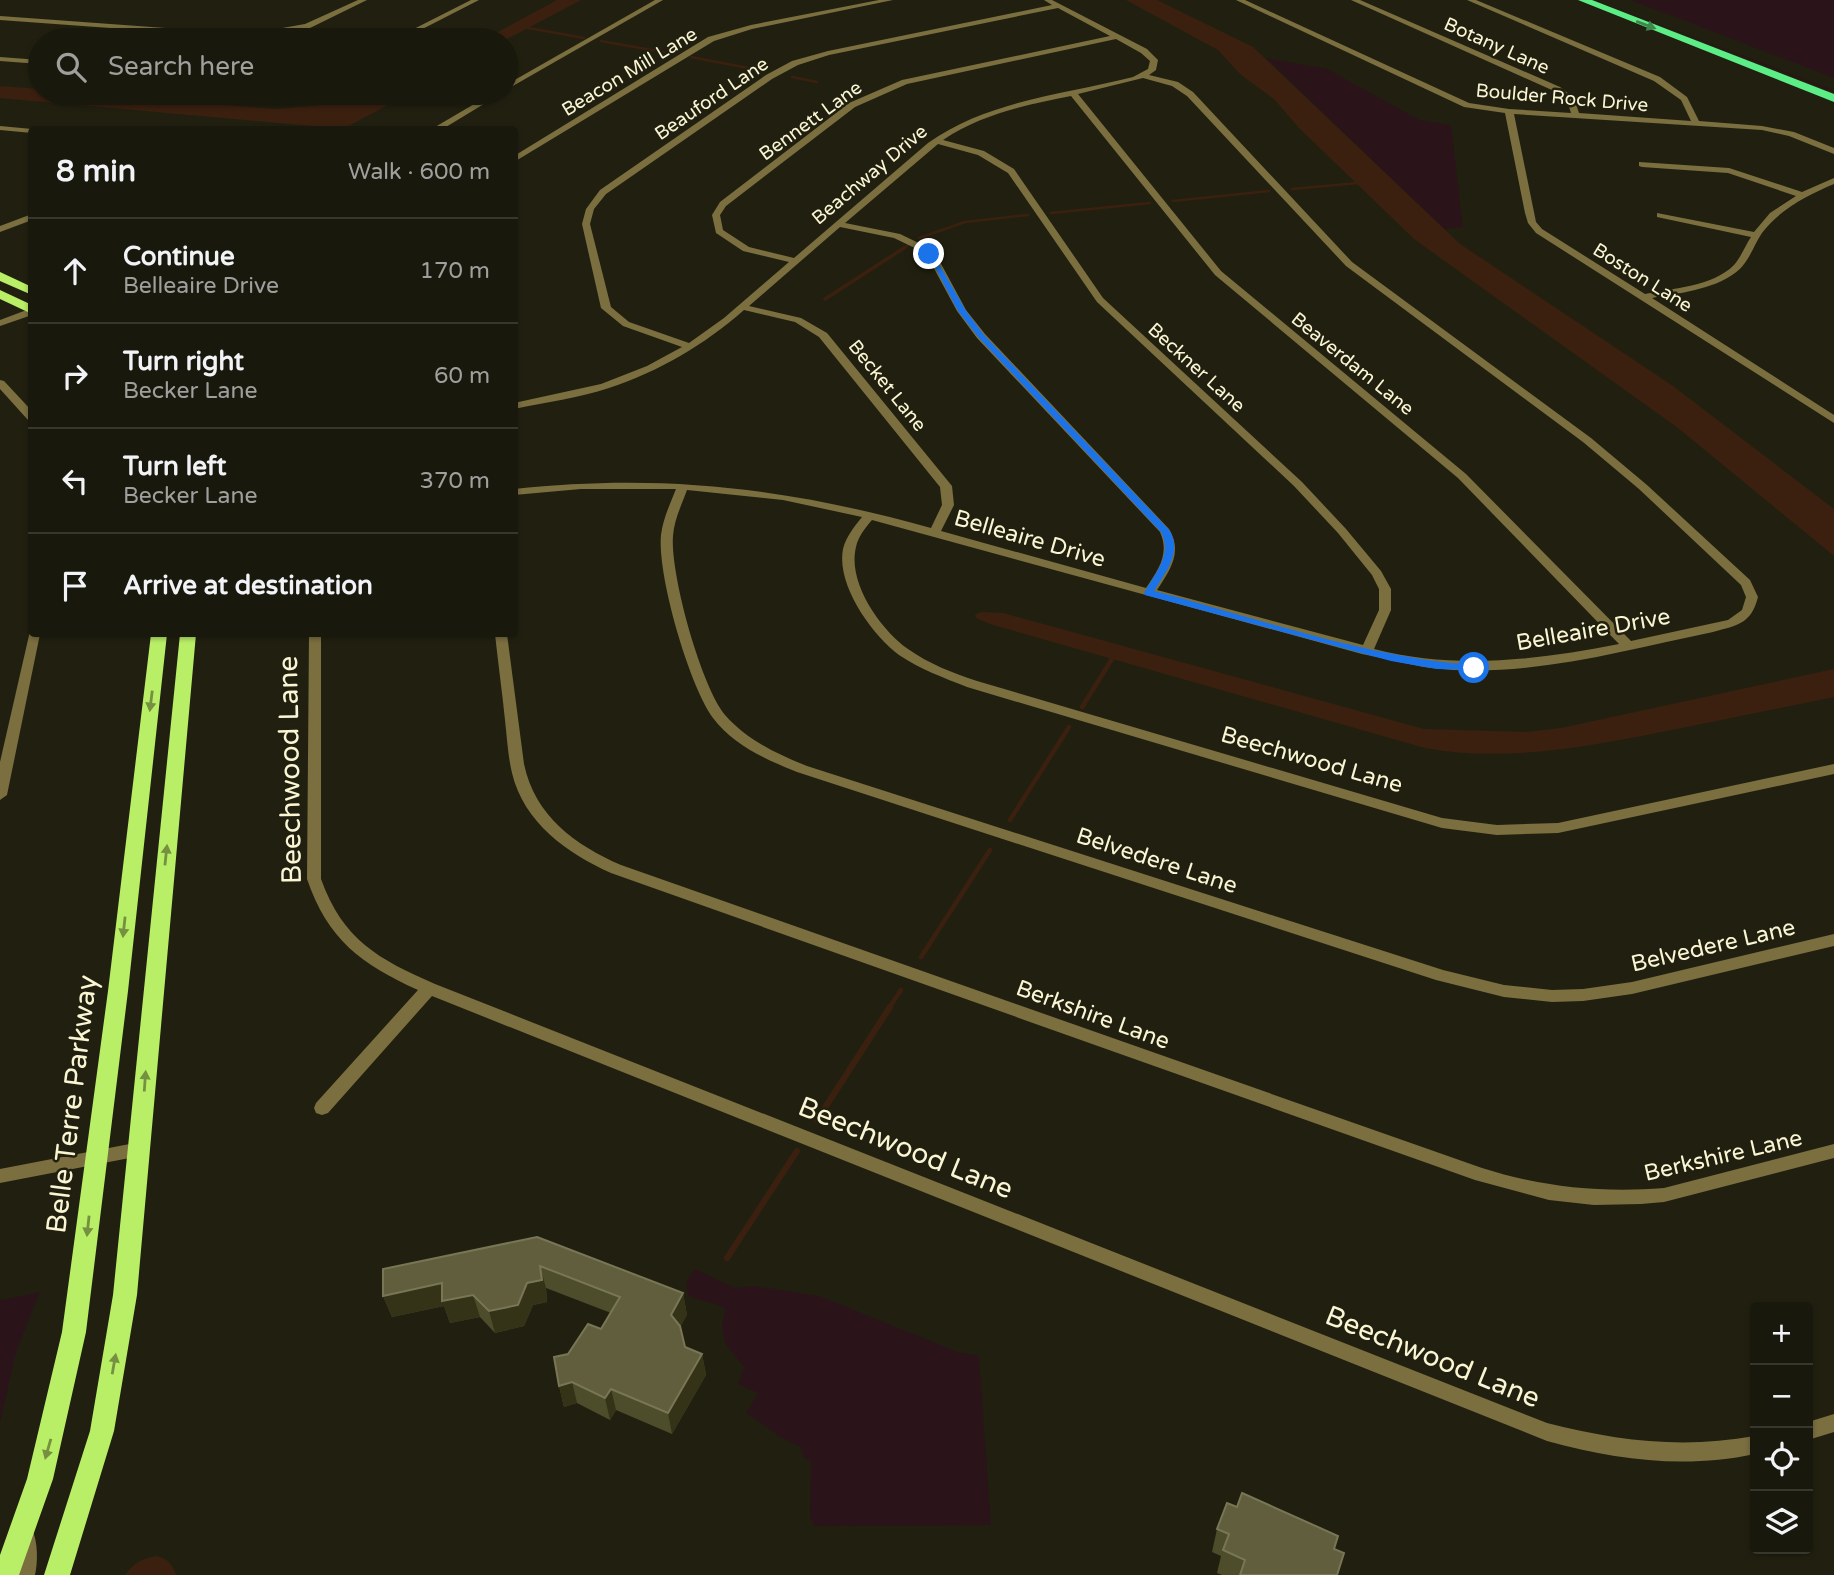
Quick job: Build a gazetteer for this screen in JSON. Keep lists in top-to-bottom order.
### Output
{
  "streets": {
    "main road": ["Belle Terre Parkway"],
    "street": [
      "Botany Lane",
      "Beacon Mill Lane",
      "Boulder Rock Drive",
      "Beauford Lane",
      "Bennett Lane",
      "Beachway Drive",
      "Boston Lane",
      "Beaverdam Lane",
      "Beckner Lane",
      "Becket Lane",
      "Belleaire Drive",
      "Beechwood Lane",
      "Belvedere Lane",
      "Berkshire Lane"
    ]
  },
  "crossings": [
    ["Botany Lane", "Boulder Rock Drive"],
    ["Boulder Rock Drive", "Boston Lane"],
    ["Beauford Lane", "Beachway Drive"],
    ["Bennett Lane", "Beachway Drive"],
    ["Beachway Drive", "Beaverdam Lane"],
    ["Beachway Drive", "Beckner Lane"],
    ["Beachway Drive", "Becket Lane"],
    ["Beachway Drive", "Belleaire Drive"],
    ["Beaverdam Lane", "Belleaire Drive"],
    ["Beckner Lane", "Belleaire Drive"],
    ["Becket Lane", "Belleaire Drive"],
    ["Belleaire Drive", "Beechwood Lane"],
    ["Belleaire Drive", "Belvedere Lane"]
  ],
  "page": {
    "search": "Search here",
    "heading": ["8 min", "Walk · 600 m"],
    "list": [
      ["Continue", "Belleaire Drive", "170 m"],
      ["Turn right", "Becker Lane", "60 m"],
      ["Turn left", "Becker Lane", "370 m"],
      "Arrive at destination"
    ],
    "map_buttons": ["+", "−"]
  }
}
